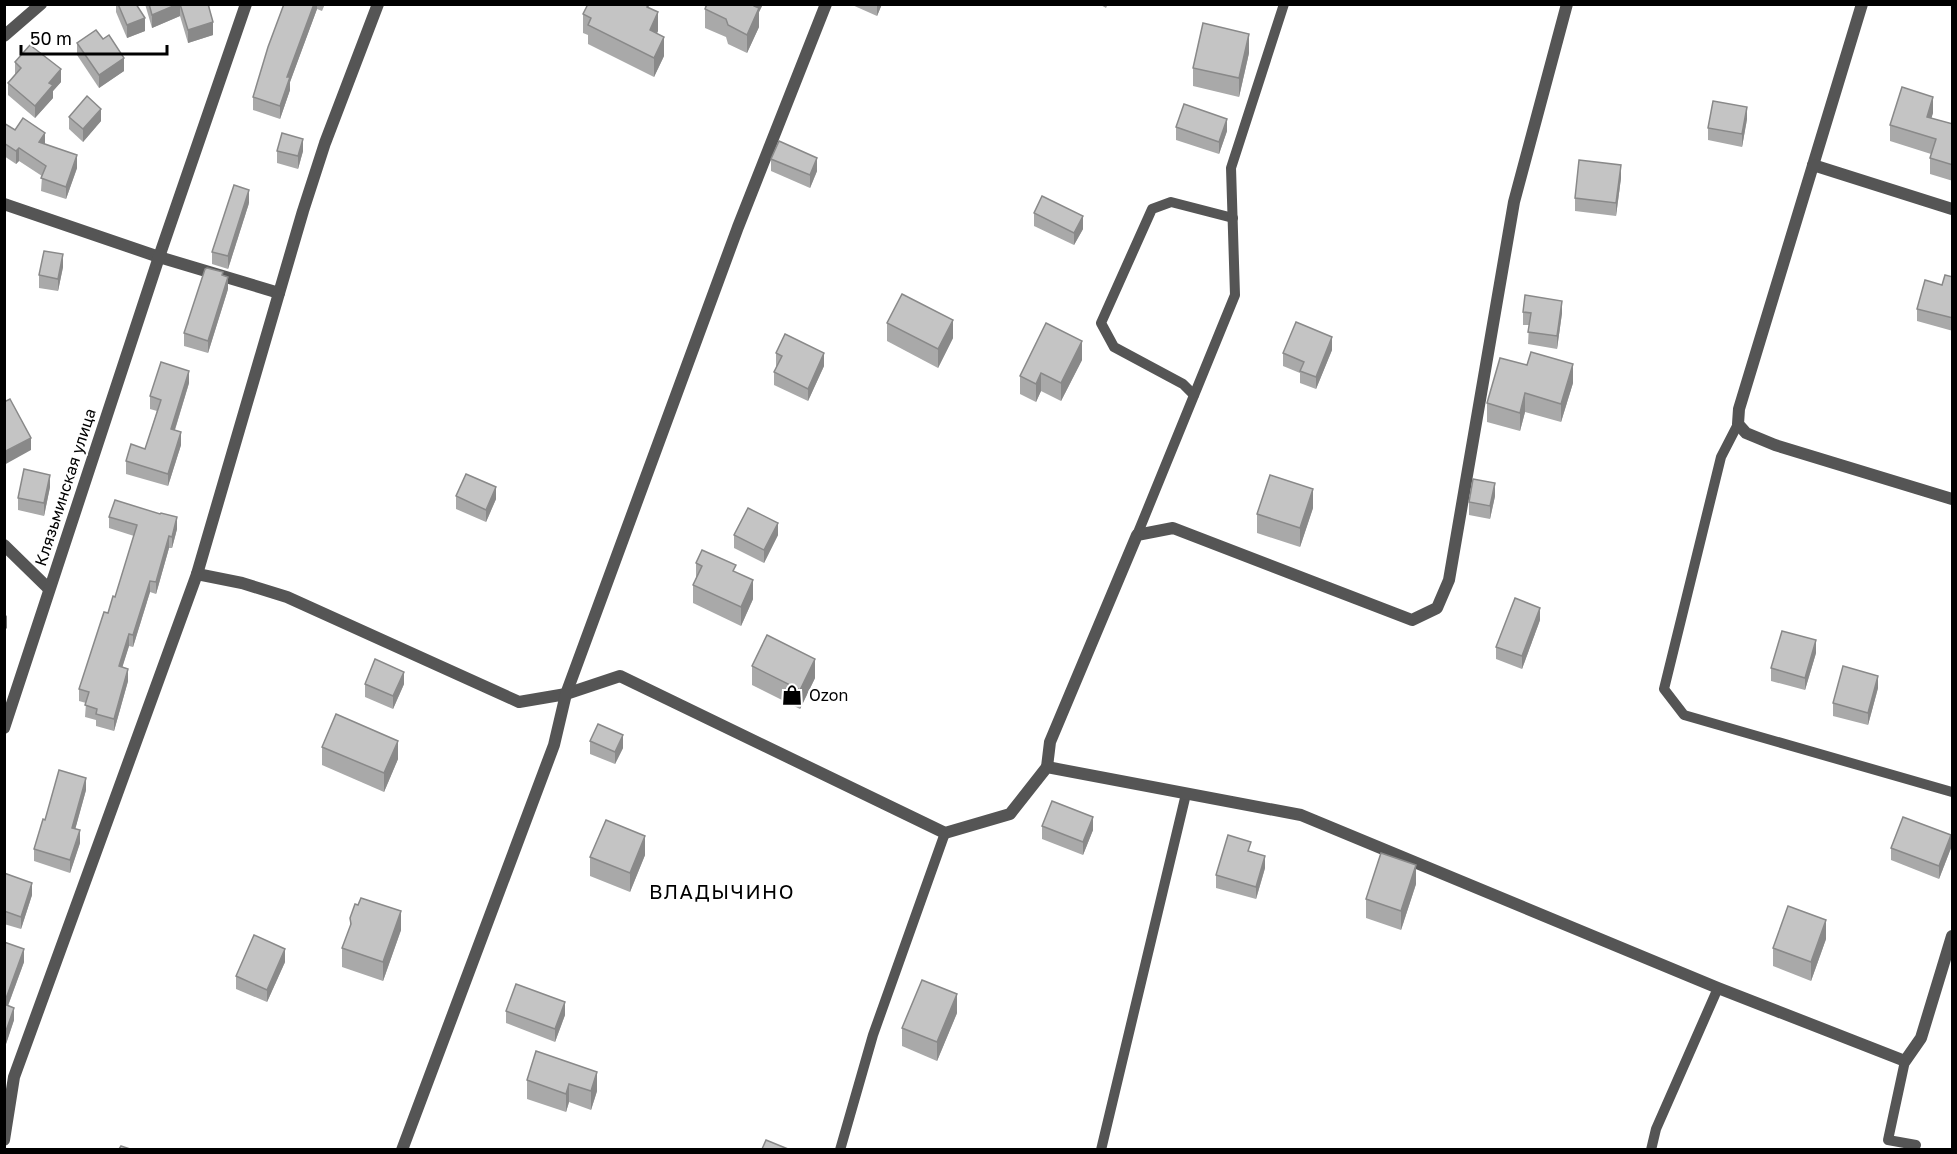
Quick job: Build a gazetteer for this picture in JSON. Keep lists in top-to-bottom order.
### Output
{
  "streets": {
    "street": ["Клязьминская улица"]
  },
  "districts": ["ВЛАДЫЧИНО"],
  "places": {
    "shop": ["Ozon"]
  },
  "scale_bar": "50 m"
}
